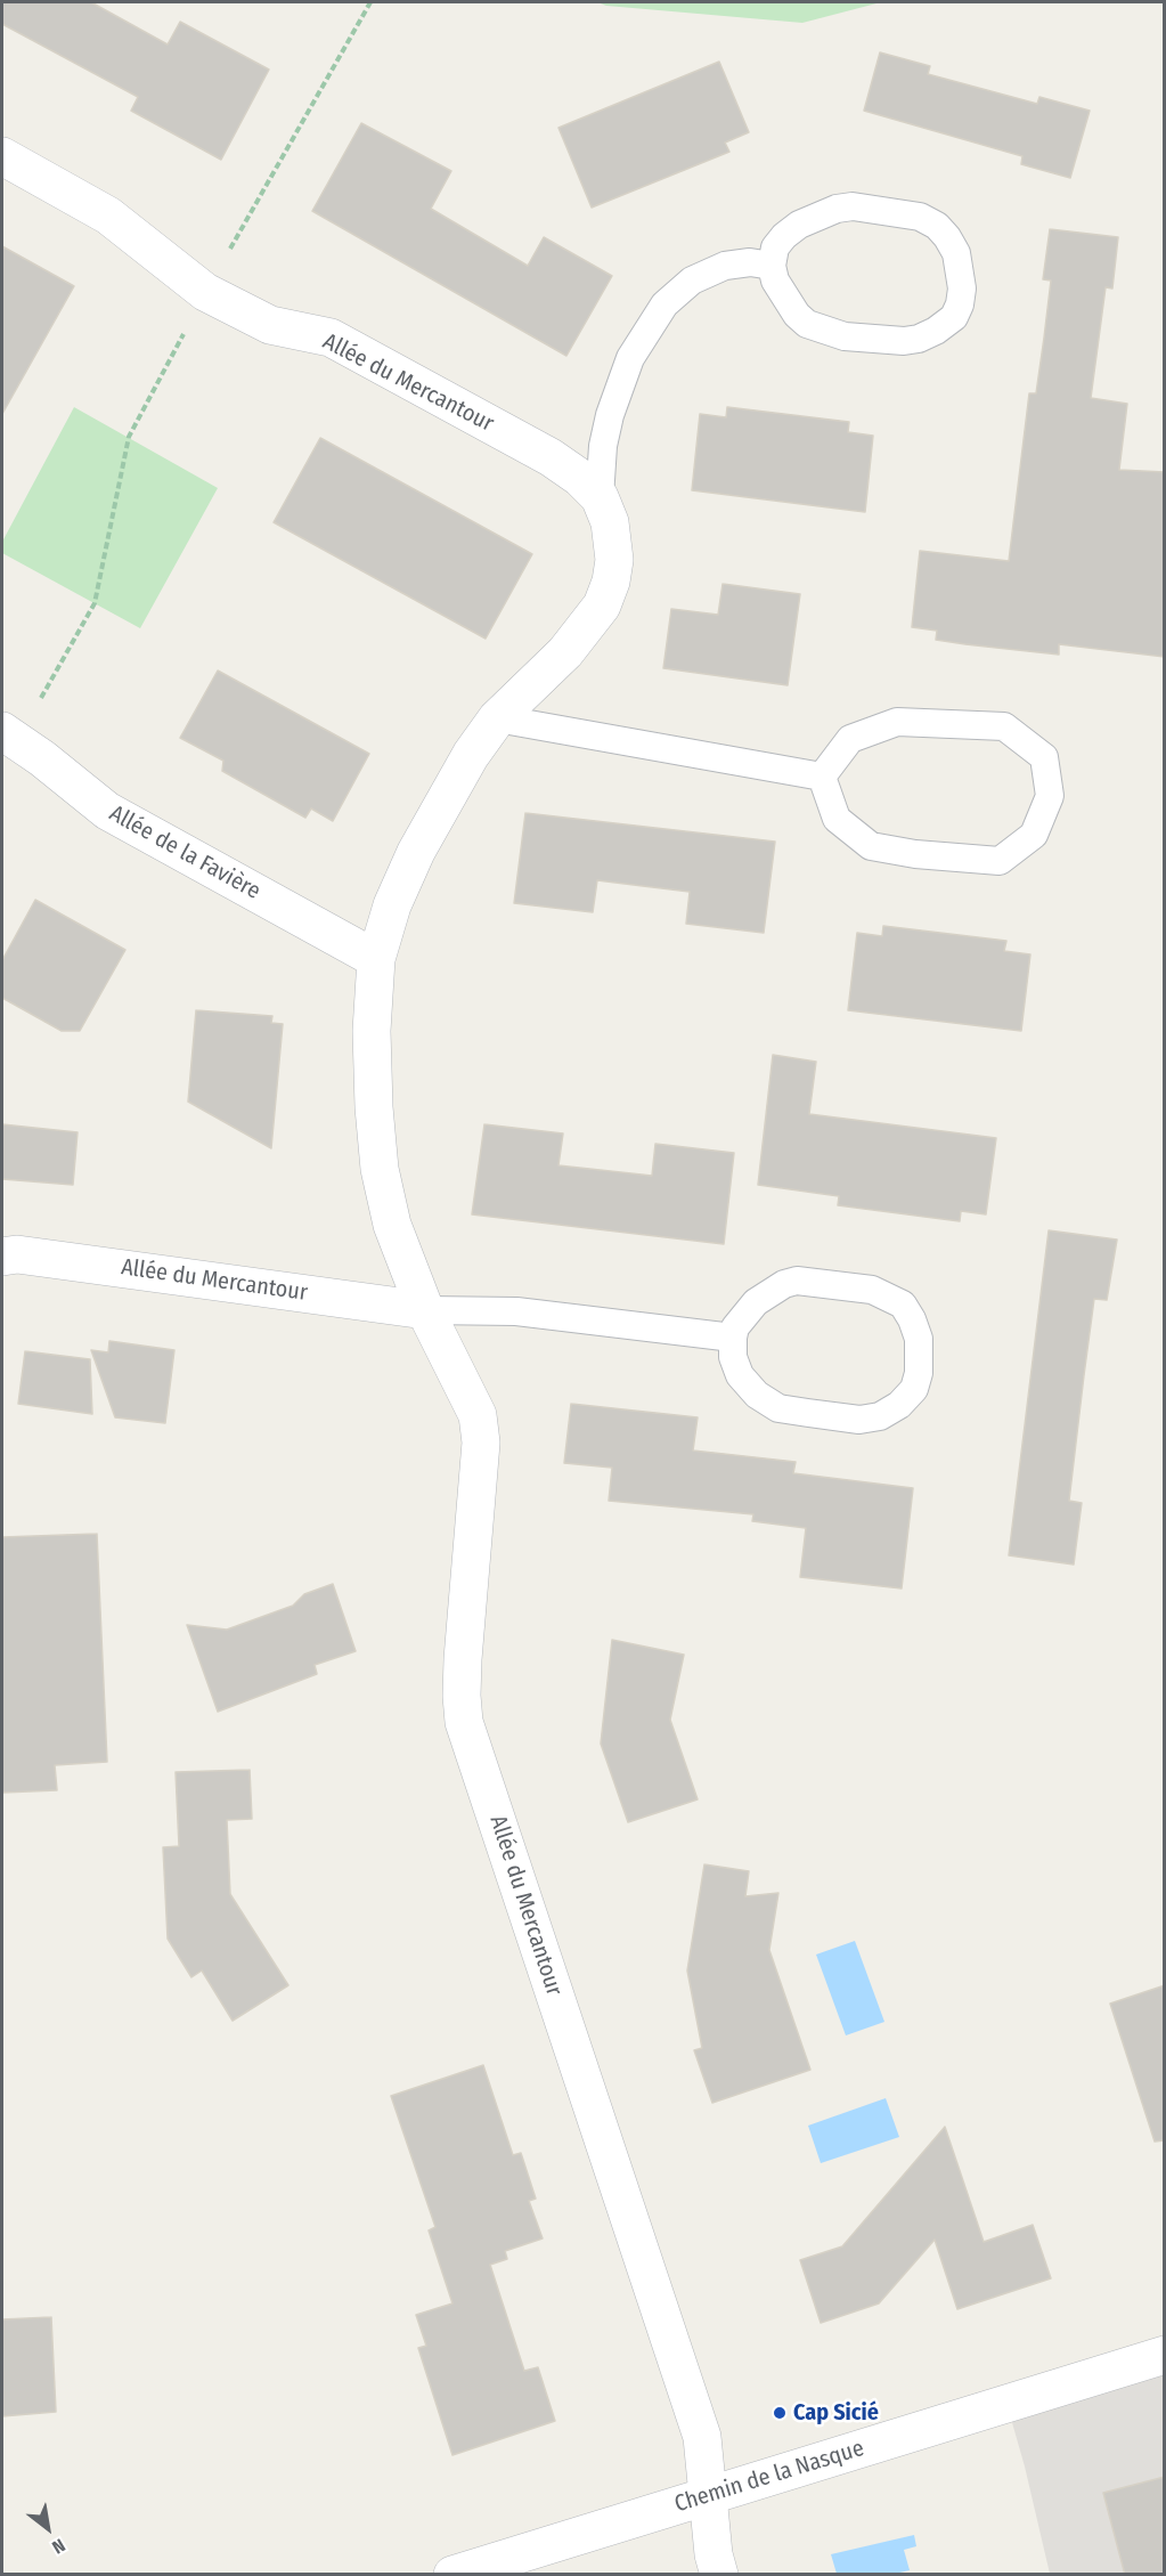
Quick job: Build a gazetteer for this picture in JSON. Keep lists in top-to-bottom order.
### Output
{
  "streets": {
    "street": ["Allée du Mercantour", "Allée de la Favière", "Chemin de la Nasque"]
  },
  "crossings": [
    ["Allée du Mercantour", "Allée de la Favière"],
    ["Allée du Mercantour", "Chemin de la Nasque"]
  ],
  "places": ["Cap Sicié"],
  "north": "bottom right"
}
